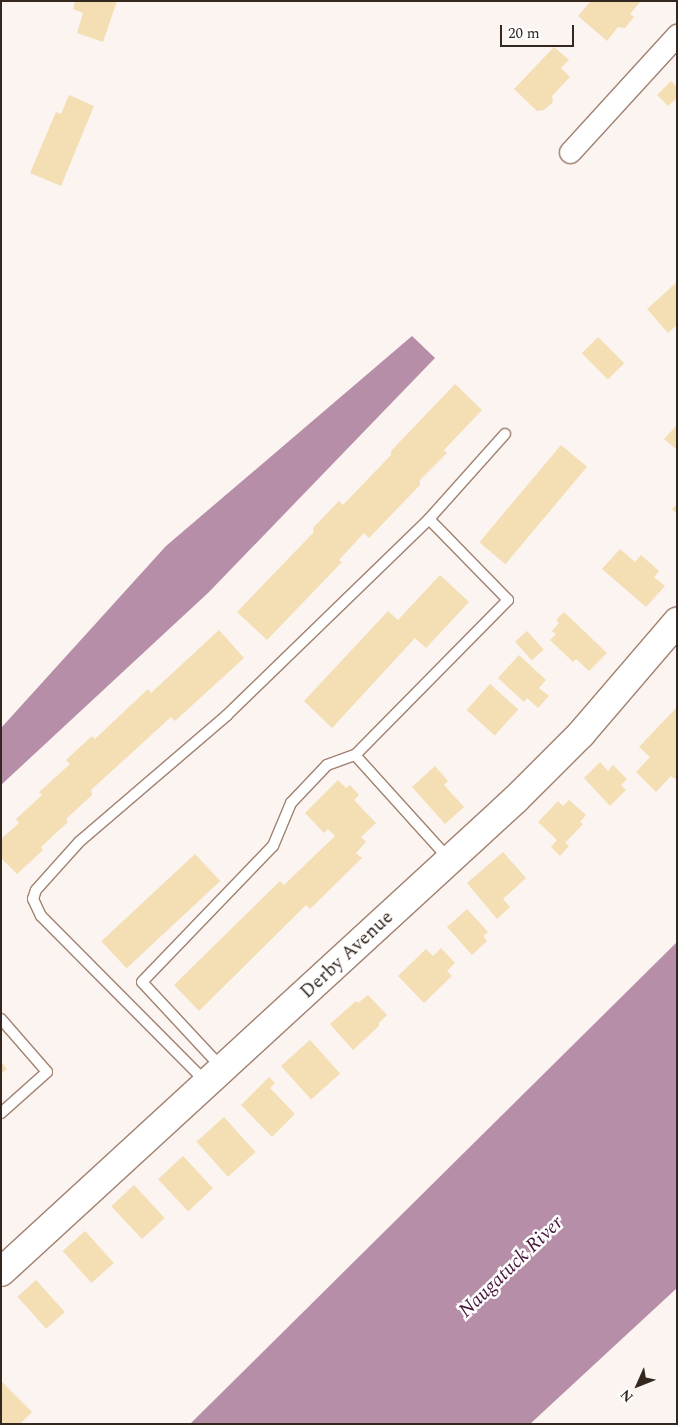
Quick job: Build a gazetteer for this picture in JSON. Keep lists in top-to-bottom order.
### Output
{
  "streets": {
    "main road": ["Derby Avenue"]
  },
  "water": ["Naugatuck River"],
  "scale_bar": "20 m",
  "north": "bottom left"
}
